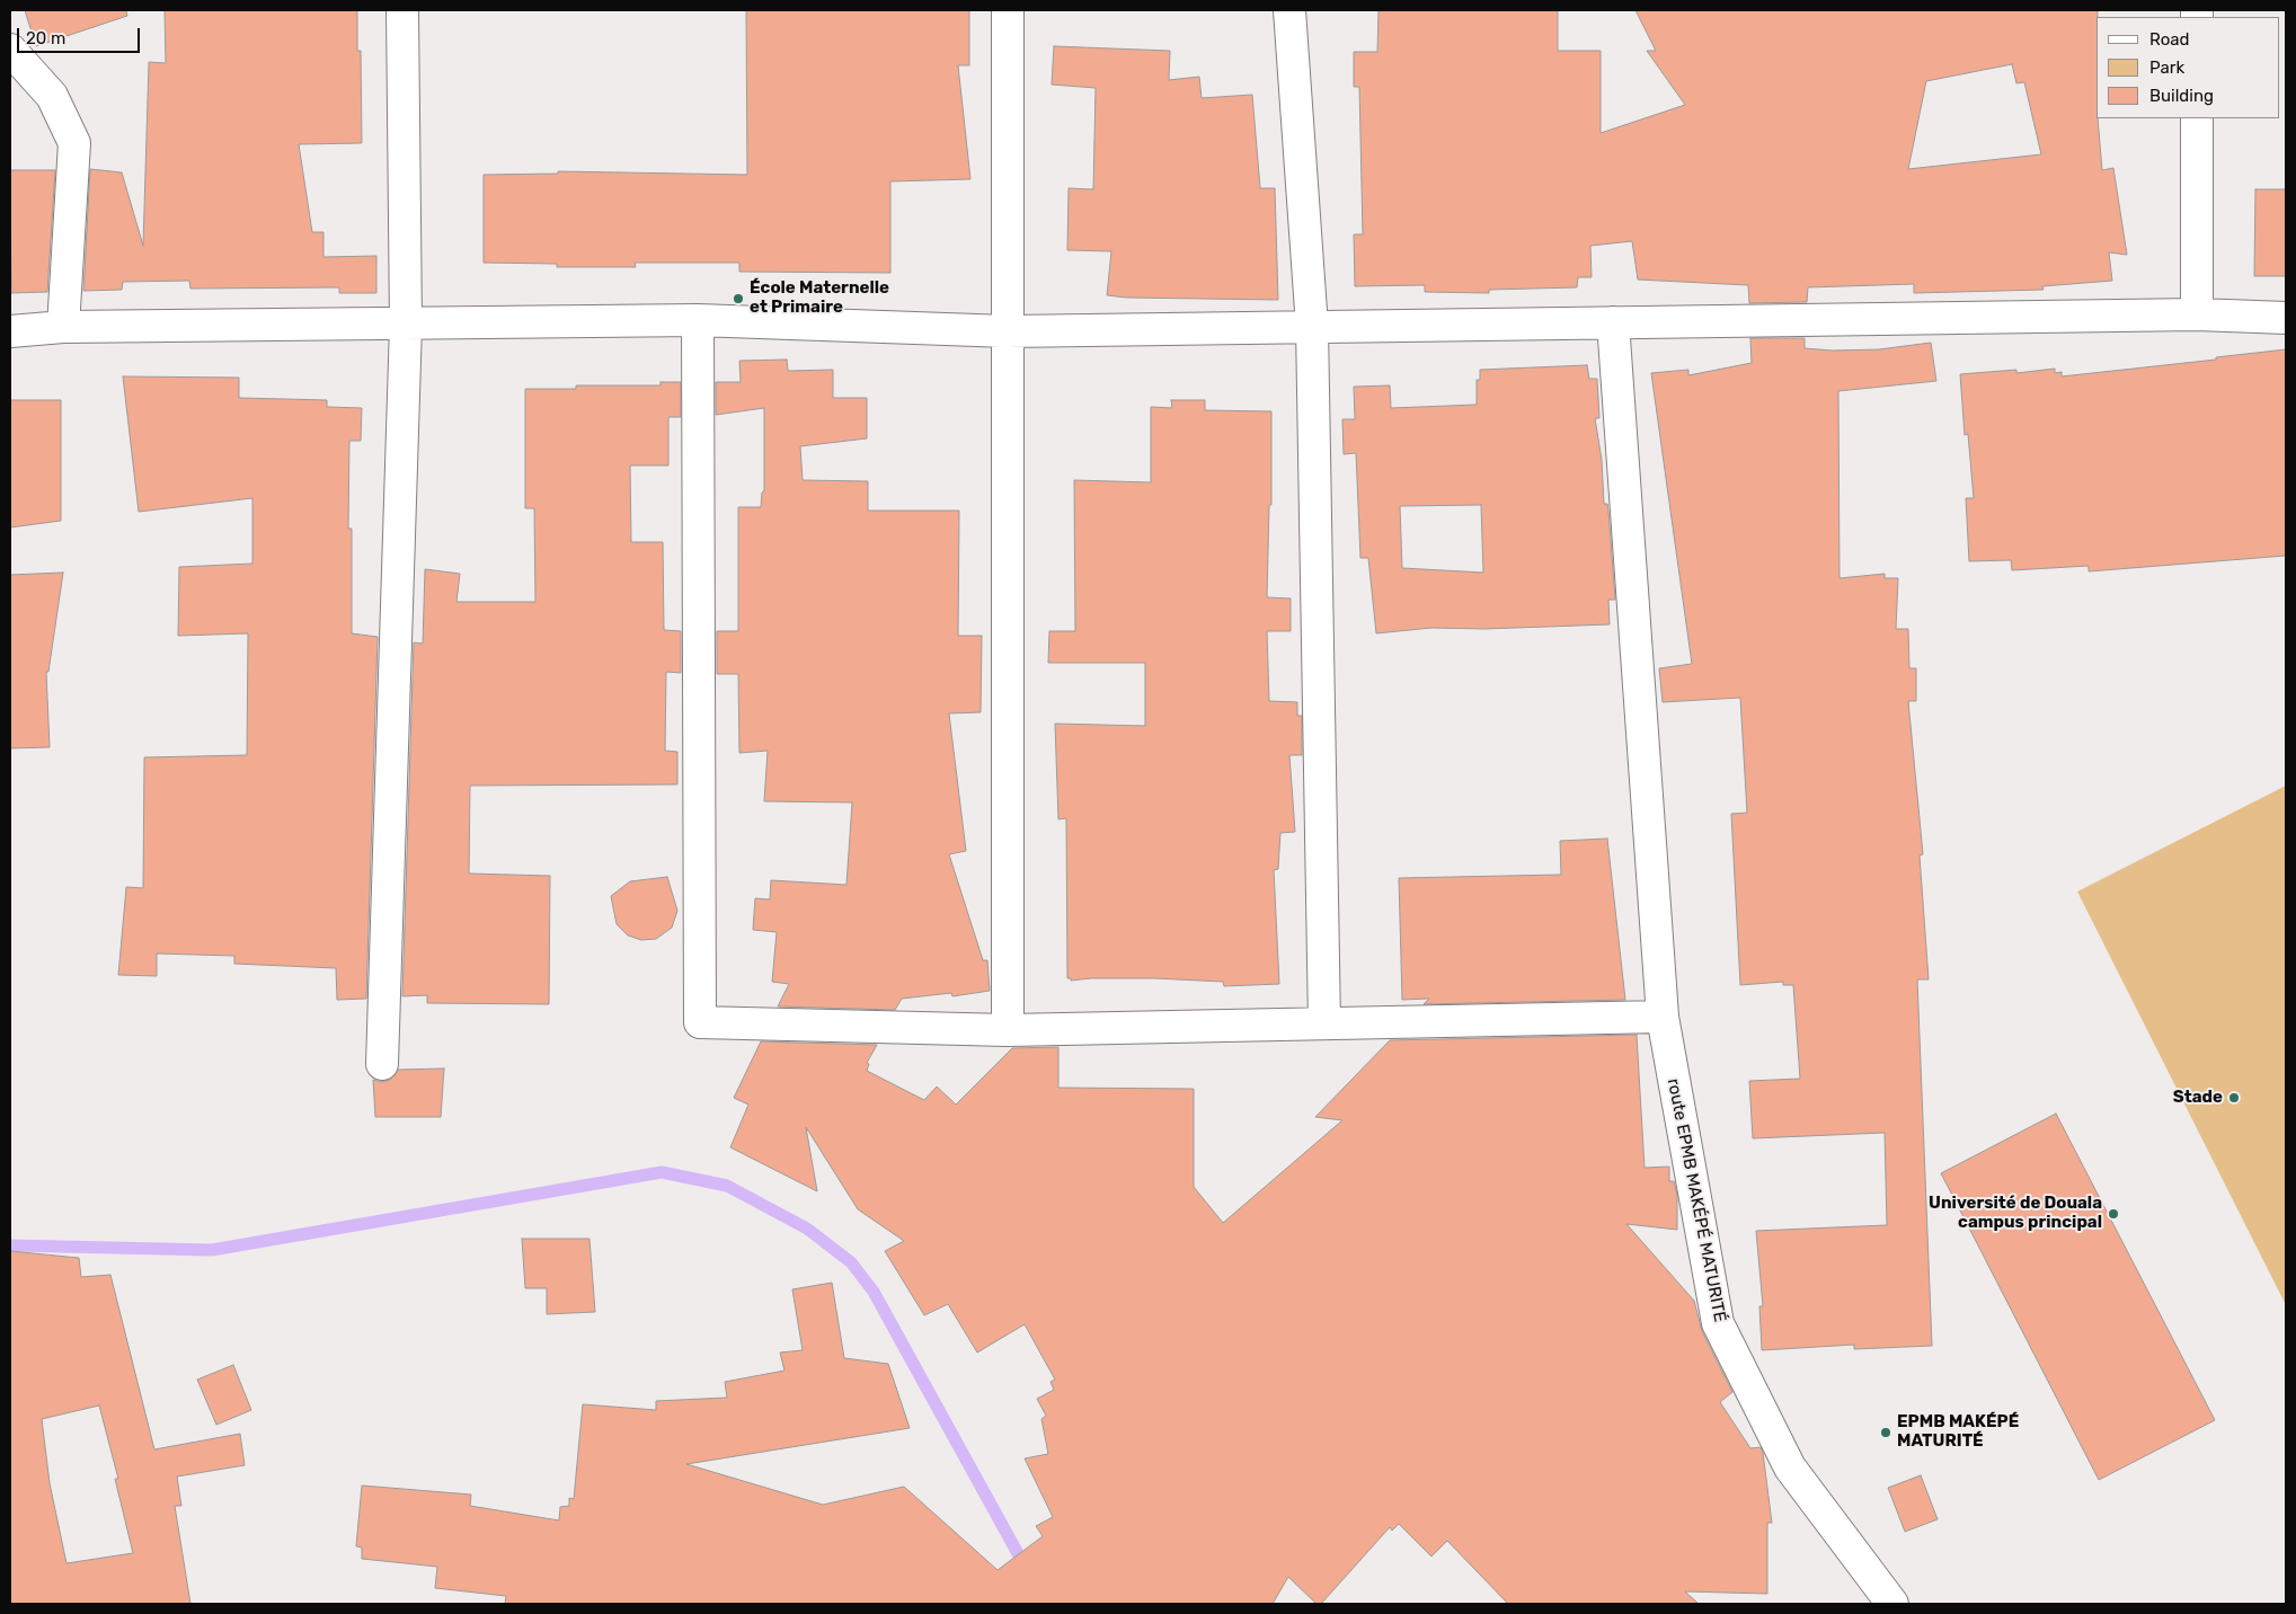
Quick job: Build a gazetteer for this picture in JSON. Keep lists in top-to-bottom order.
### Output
{
  "streets": {
    "street": ["route EPMB MAKÉPÉ MATURITÉ"]
  },
  "places": [
    "École Maternelle et Primaire",
    "Stade",
    "Université de Douala campus principal",
    "EPMB MAKÉPÉ MATURITÉ"
  ],
  "legend": ["Road", "Park", "Building"],
  "scale_bar": "20 m"
}
